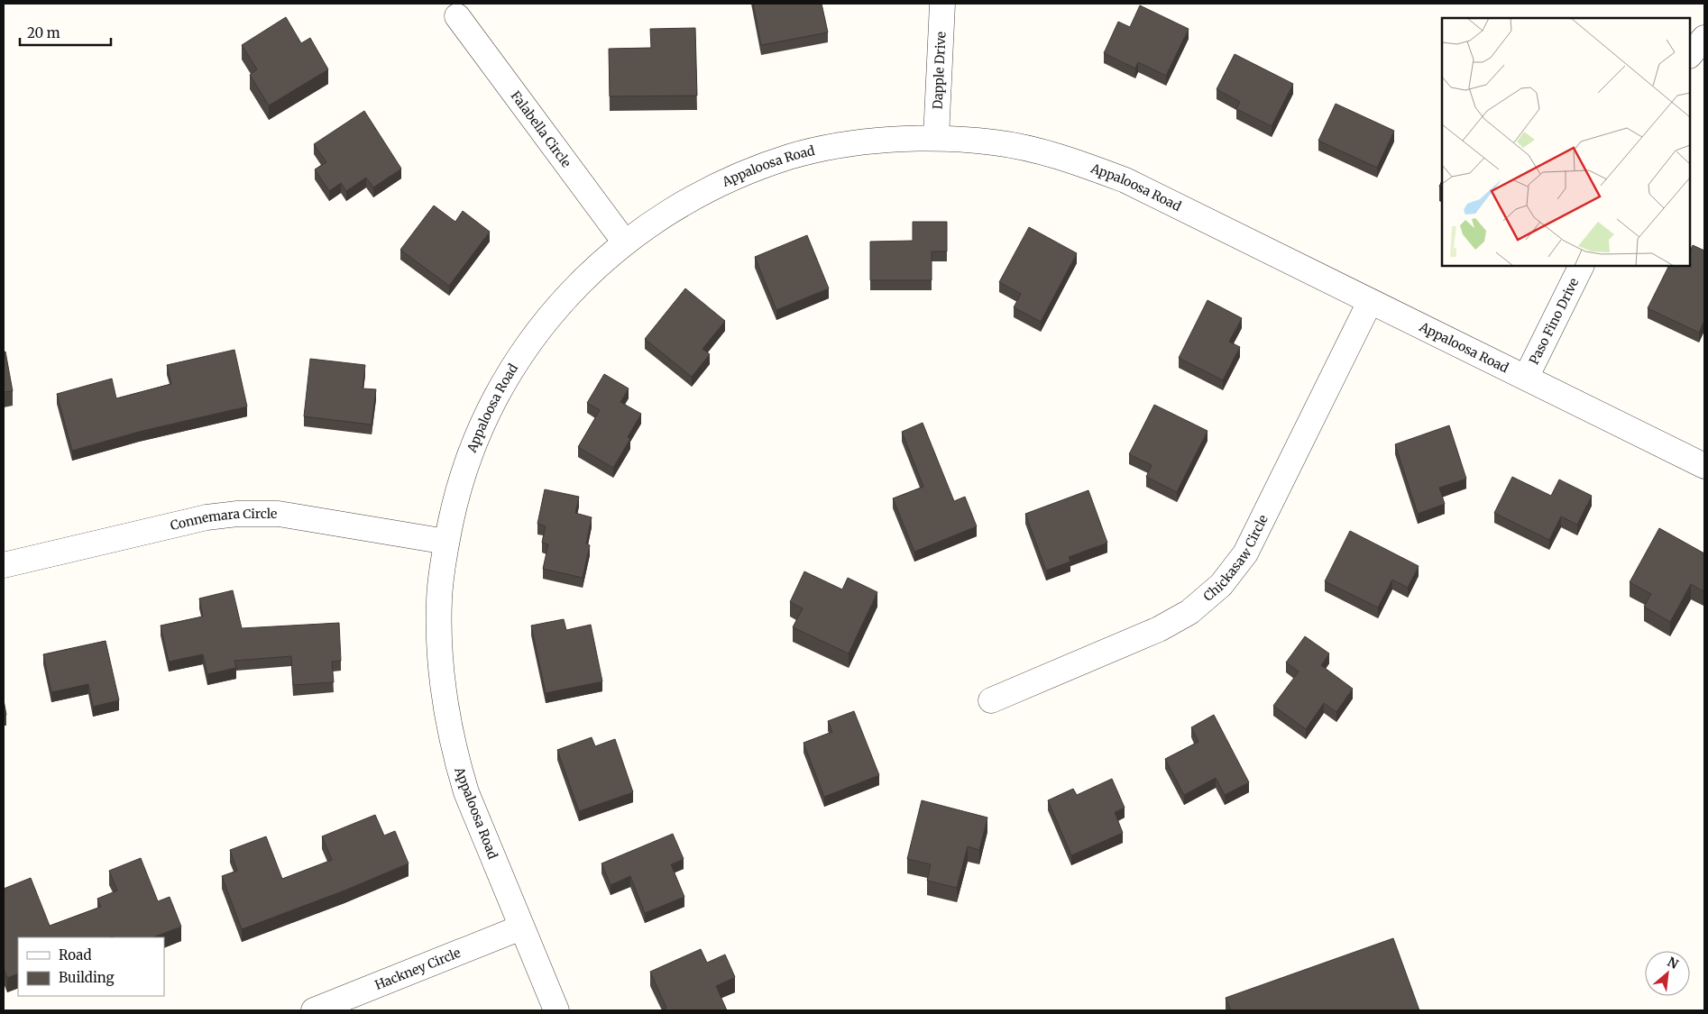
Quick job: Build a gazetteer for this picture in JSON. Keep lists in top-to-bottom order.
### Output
{
  "streets": {
    "street": [
      "Dapple Drive",
      "Falabella Circle",
      "Appaloosa Road",
      "Paso Fino Drive",
      "Connemara Circle",
      "Chickasaw Circle",
      "Hackney Circle"
    ]
  },
  "crossings": [
    ["Dapple Drive", "Appaloosa Road"],
    ["Falabella Circle", "Appaloosa Road"],
    ["Appaloosa Road", "Paso Fino Drive"],
    ["Appaloosa Road", "Connemara Circle"],
    ["Appaloosa Road", "Chickasaw Circle"],
    ["Appaloosa Road", "Hackney Circle"]
  ],
  "legend": ["Road", "Building"],
  "scale_bar": "20 m",
  "north": "top right"
}
